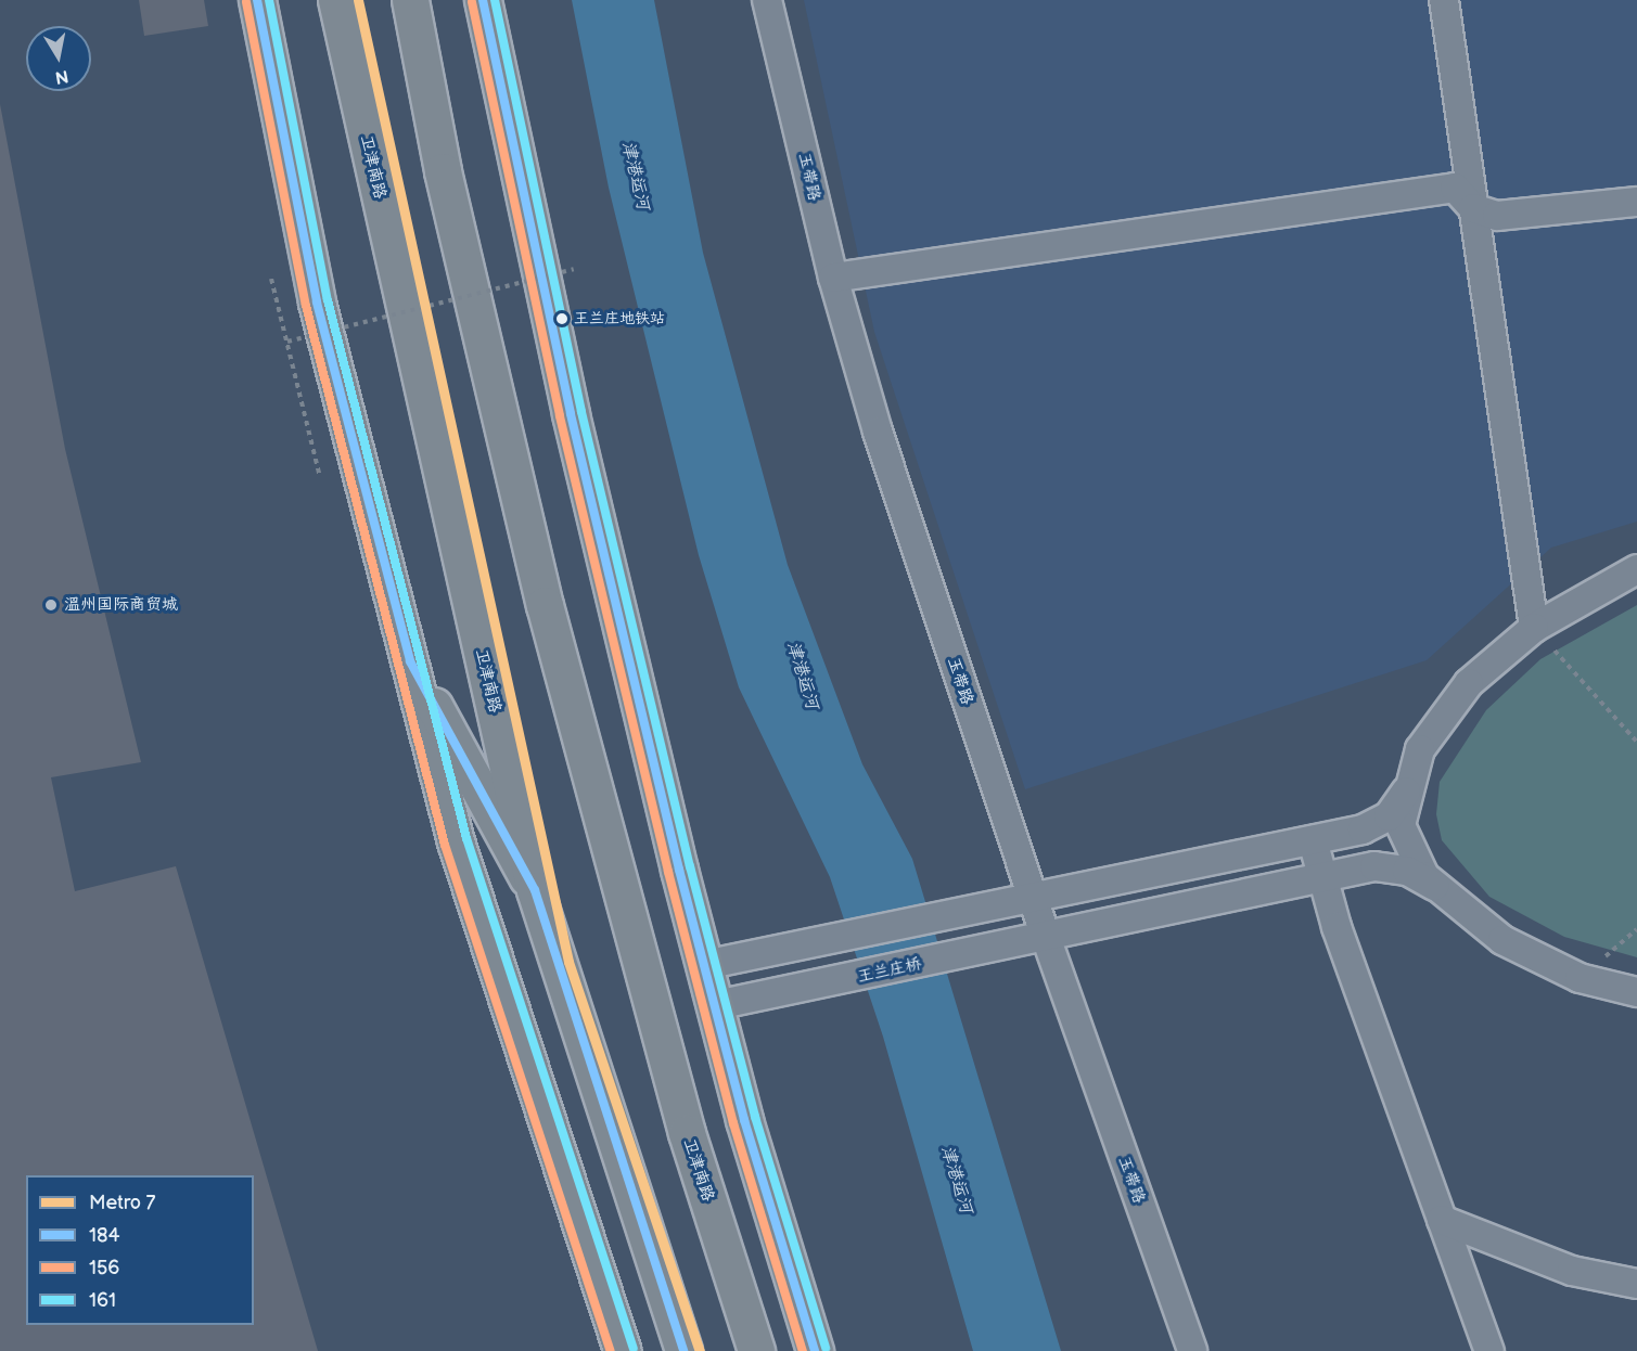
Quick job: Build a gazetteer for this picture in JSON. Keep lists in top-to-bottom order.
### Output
{
  "streets": {
    "main road": ["卫津南路"],
    "street": ["玉带路", "王兰庄桥"]
  },
  "crossings": [
    ["玉带路", "王兰庄桥"]
  ],
  "water": ["津港运河"],
  "places": ["王兰庄地铁站", "温州国际商贸城"],
  "lines": [
    "metro line 7",
    "transit line 184",
    "transit line 161",
    "transit line 156"
  ],
  "legend": [
    "Metro 7",
    "184",
    "156",
    "161"
  ],
  "north": "bottom"
}
